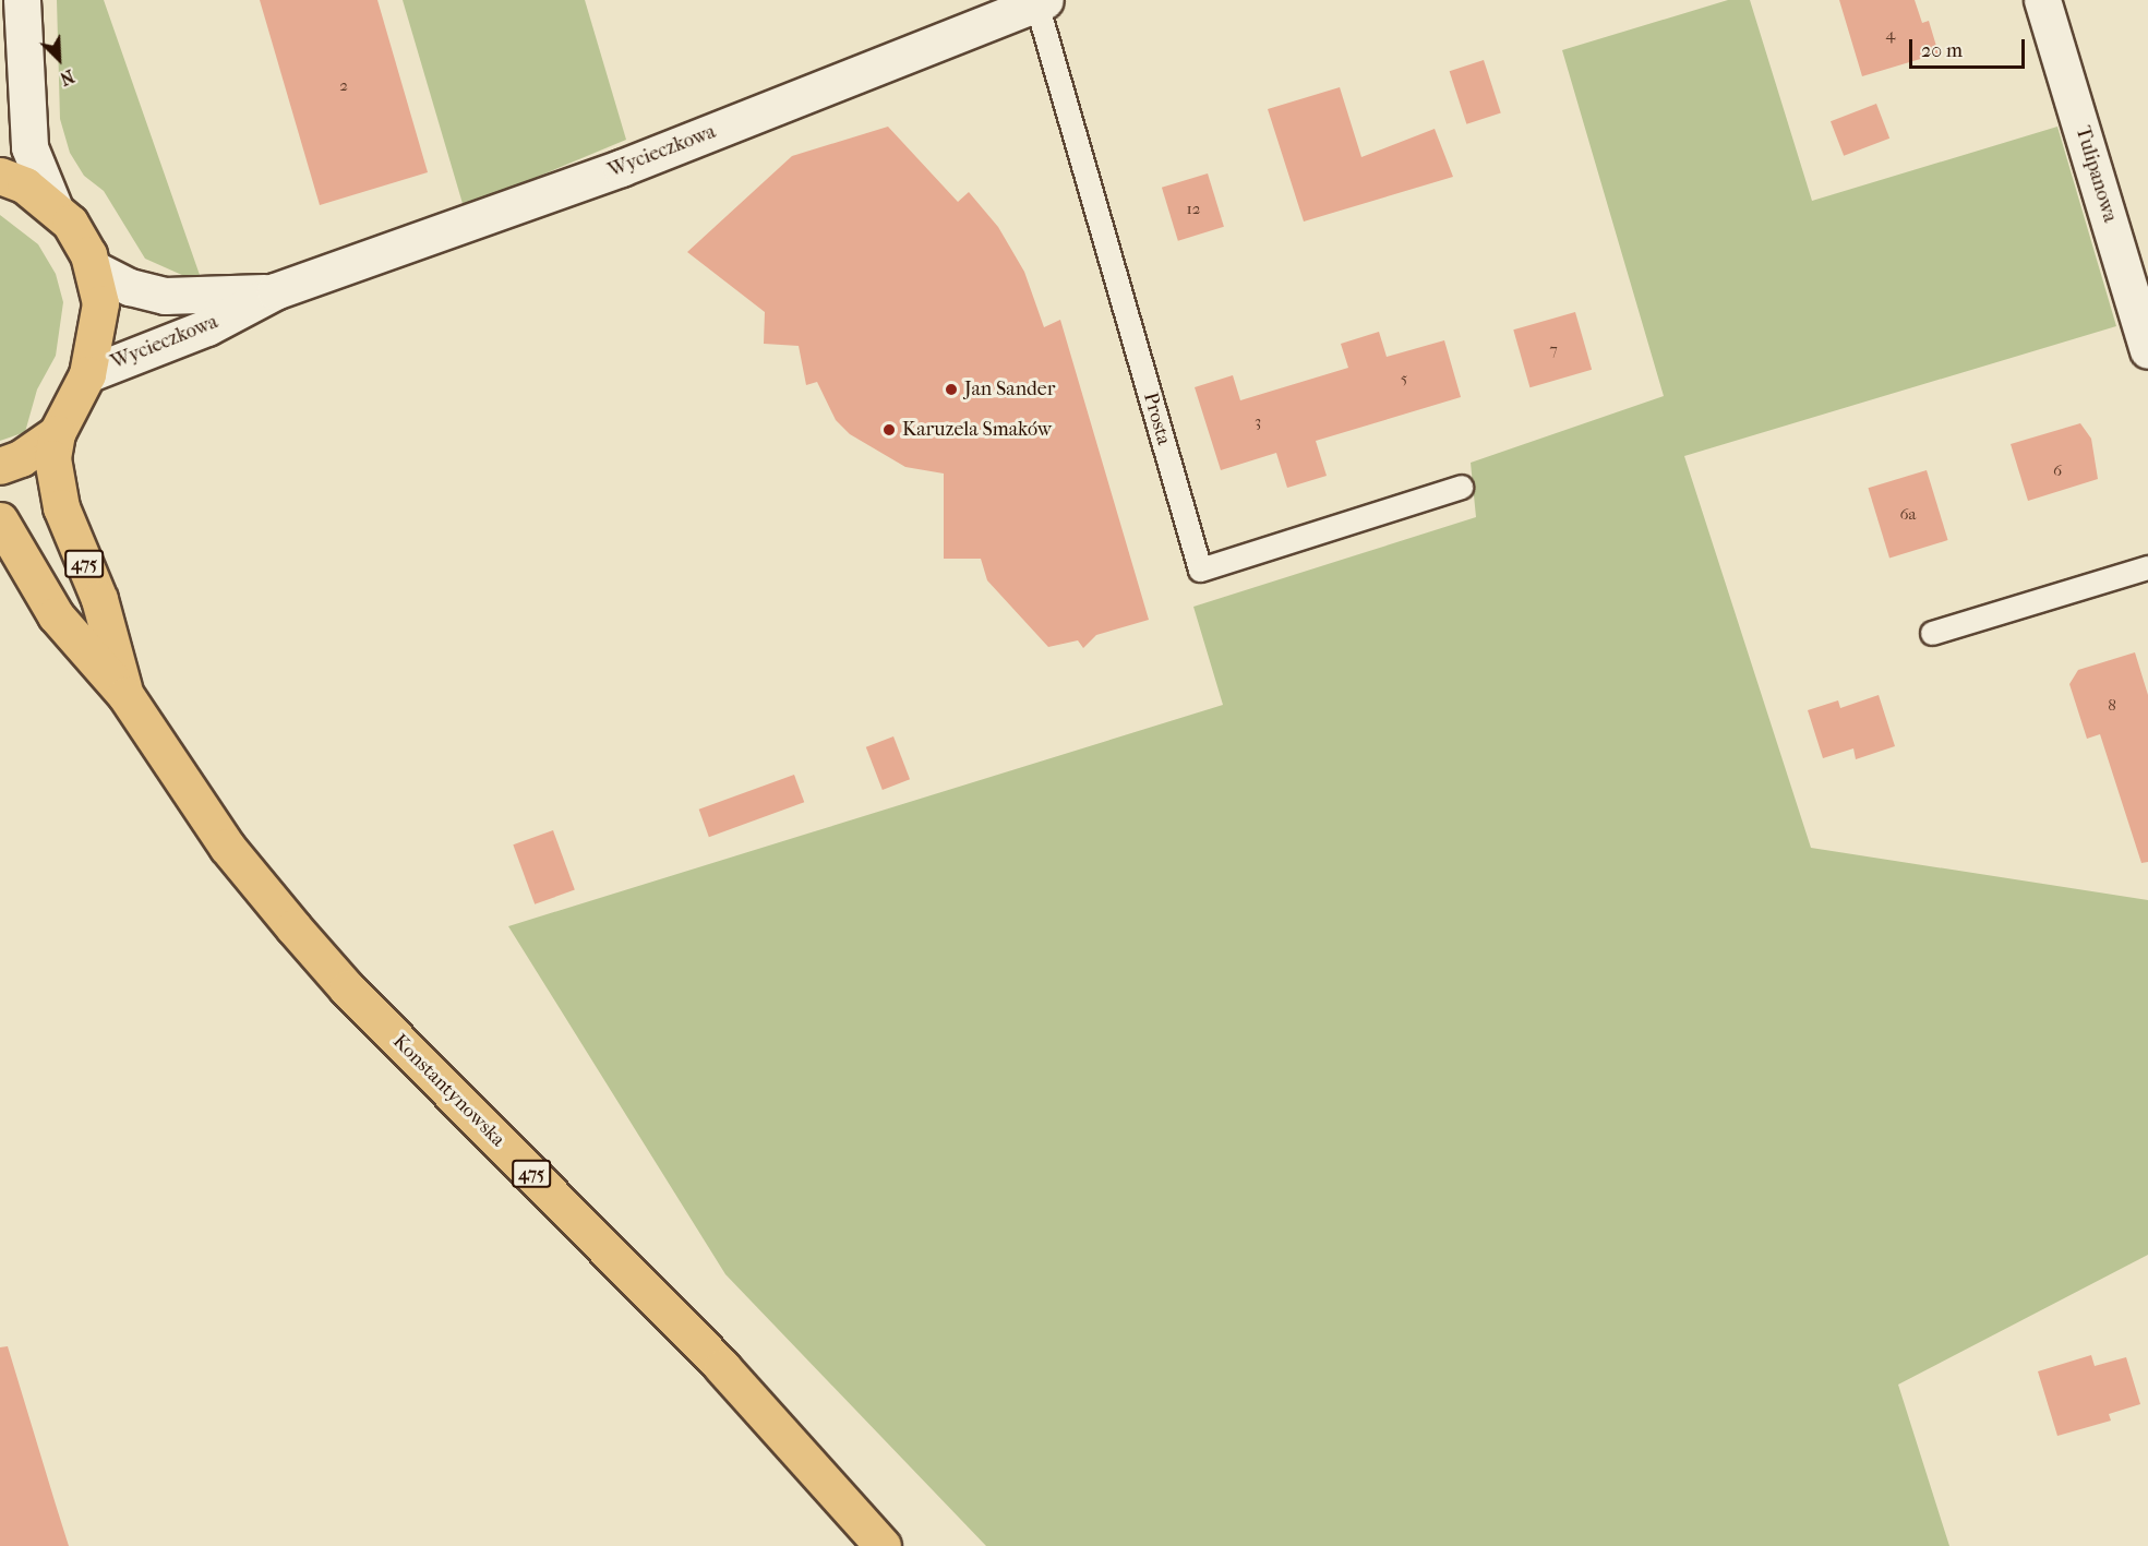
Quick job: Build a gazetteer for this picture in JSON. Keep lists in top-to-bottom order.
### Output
{
  "streets": {
    "main road": ["475", "Konstantynowska"],
    "street": ["Wycieczkowa", "Tulipanowa"],
    "lane": ["Prosta"]
  },
  "crossings": [
    ["Wycieczkowa", "Prosta"],
    ["Wycieczkowa", "475"],
    ["475", "Konstantynowska"]
  ],
  "places": ["Jan Sander", "Karuzela Smaków"],
  "house_numbers": [
    "4",
    "2",
    "12",
    "7",
    "5",
    "3",
    "6",
    "6a",
    "8"
  ],
  "scale_bar": "20 m",
  "north": "bottom right"
}
